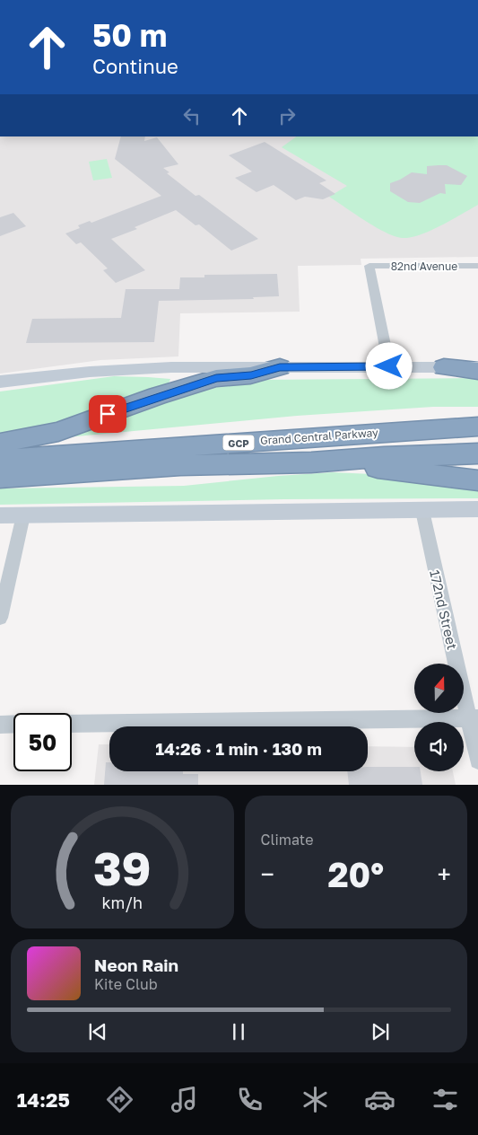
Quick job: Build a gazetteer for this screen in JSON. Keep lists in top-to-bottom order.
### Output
{
  "streets": {
    "highway": ["Grand Central Parkway", "GCP"],
    "street": ["82nd Avenue", "172nd Street"]
  },
  "north": "top",
  "page": {
    "turn": ["50 m", "Continue"],
    "limit": "50",
    "trip": "14:26 · 1 min · 130 m",
    "tile": "Climate",
    "heat": ["−", "20°", "+"],
    "song": ["Neon Rain", "Kite Club"],
    "tabs": "14:25",
    "gauge": ["39", "km/h"]
  }
}
